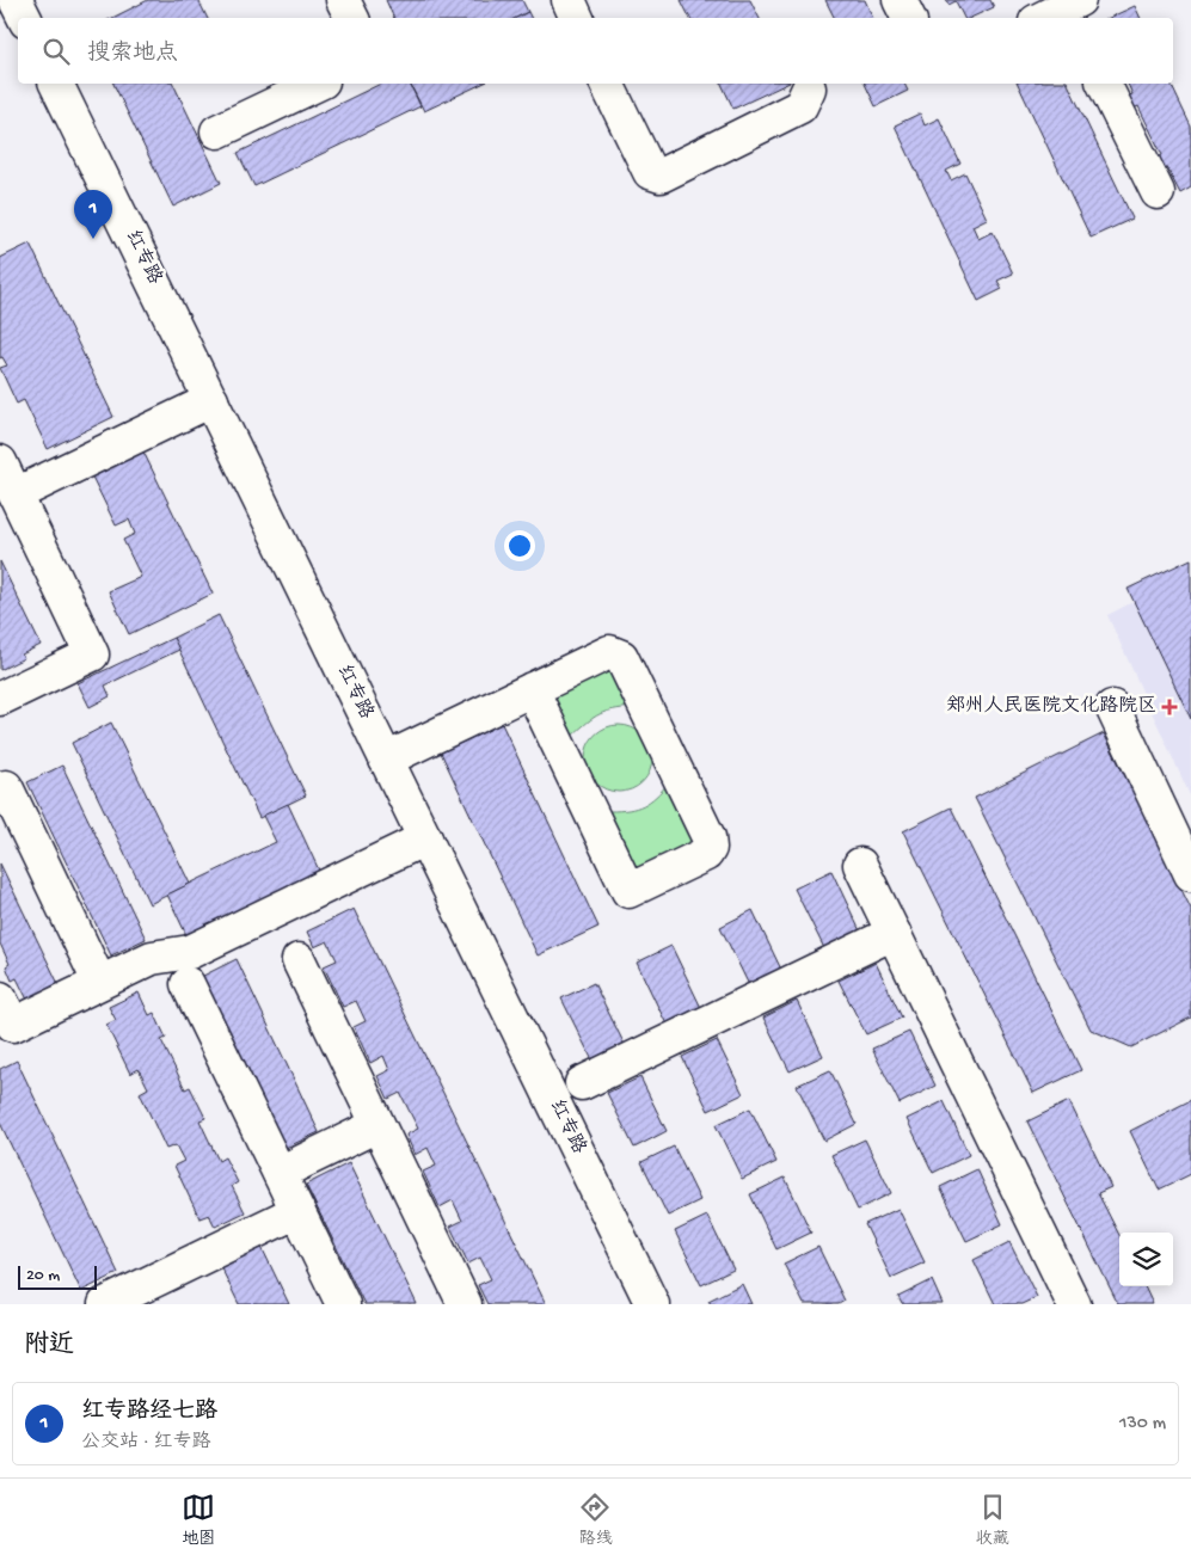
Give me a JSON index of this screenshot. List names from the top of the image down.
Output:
{
  "streets": {
    "street": ["红专路"]
  },
  "places": {
    "health": ["郑州人民医院文化路院区"]
  },
  "scale_bar": "20 m",
  "page": {
    "search": "搜索地点",
    "pins": "1",
    "scale": "20 m",
    "heading": "附近",
    "list": [
      {
        "mark": "1",
        "name": "红专路经七路",
        "note": "公交站 · 红专路",
        "value": "130 m"
      }
    ],
    "nav": ["地图", "路线", "收藏"]
  }
}
